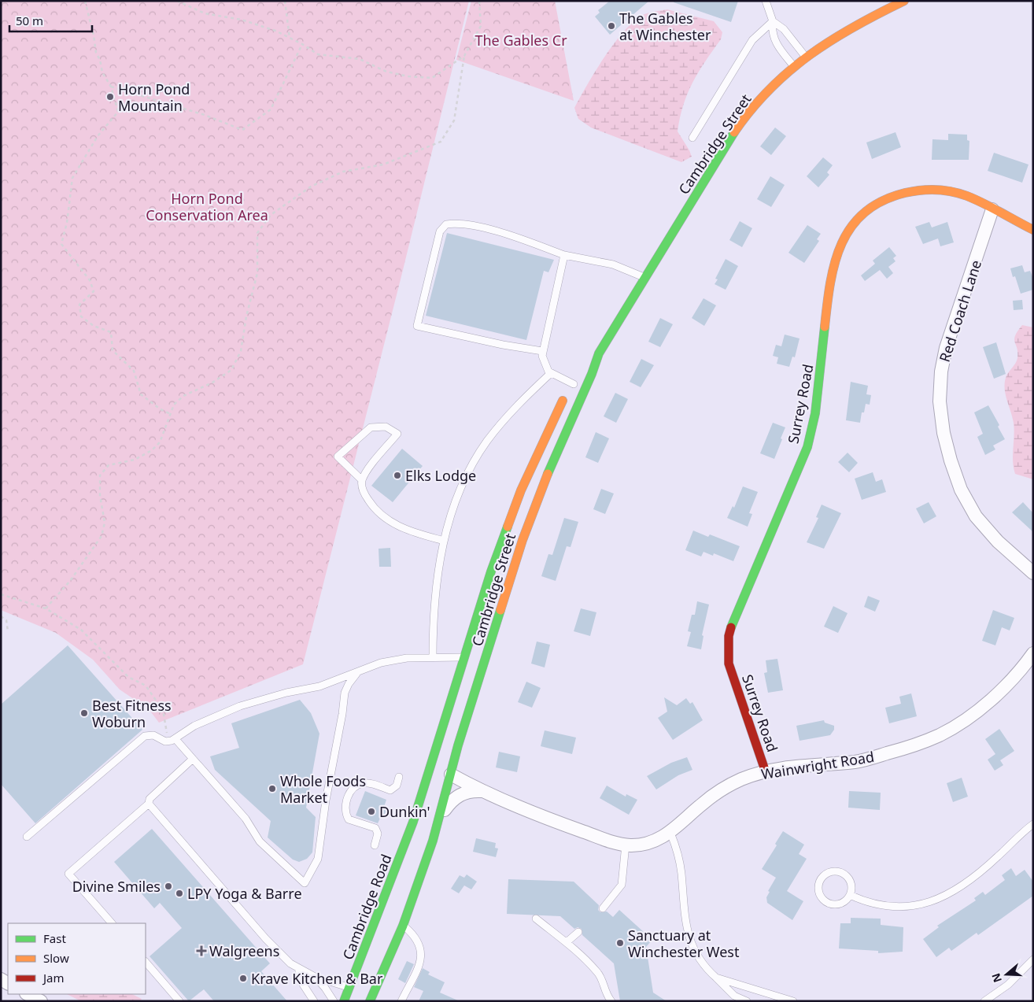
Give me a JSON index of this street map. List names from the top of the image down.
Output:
{
  "streets": {
    "main road": ["Cambridge Street", "Surrey Road", "Cambridge Road"],
    "street": ["Red Coach Lane", "Wainwright Road"]
  },
  "crossings": [
    ["Cambridge Street", "Wainwright Road"],
    ["Cambridge Street", "Cambridge Road"],
    ["Red Coach Lane", "Surrey Road"],
    ["Surrey Road", "Wainwright Road"],
    ["Wainwright Road", "Cambridge Road"]
  ],
  "parks": ["The Gables Cr", "Horn Pond Conservation Area"],
  "places": {
    "other": [
      "The Gables at Winchester",
      "Horn Pond Mountain",
      "Elks Lodge",
      "Best Fitness Woburn",
      "Whole Foods Market",
      "Dunkin'",
      "Divine Smiles",
      "LPY Yoga & Barre",
      "Sanctuary at Winchester West",
      "Krave Kitchen & Bar"
    ],
    "health": ["Walgreens"]
  },
  "legend": ["Fast", "Slow", "Jam"],
  "scale_bar": "50 m",
  "north": "left"
}
